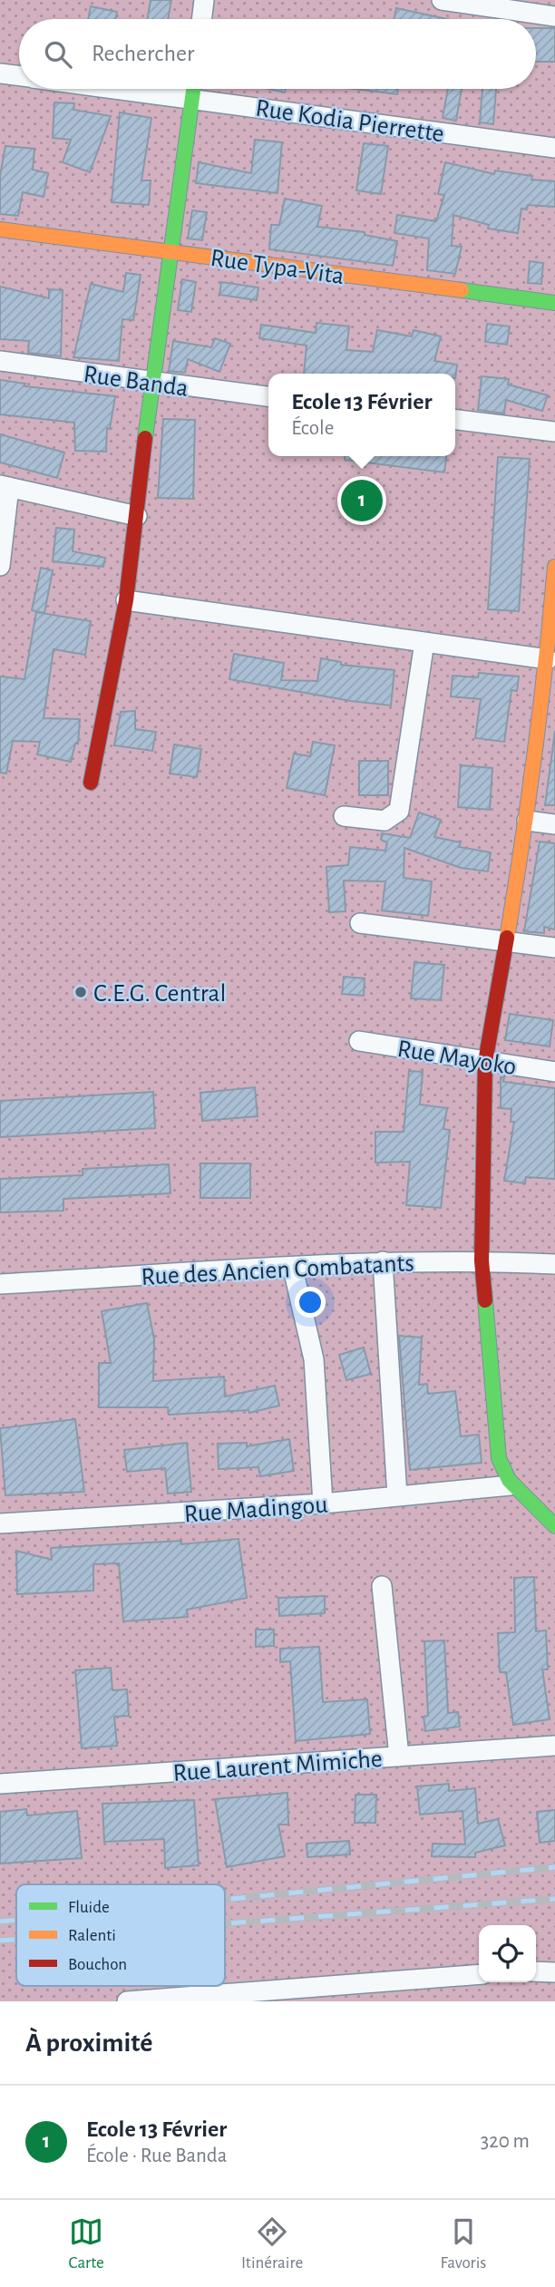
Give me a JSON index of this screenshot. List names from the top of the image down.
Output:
{
  "streets": {
    "street": [
      "Rue Kodia Pierrette",
      "Rue Typa-Vita",
      "Rue Banda",
      "Rue Mayoko",
      "Rue des Ancien Combatants",
      "Rue Madingou",
      "Rue Laurent Mimiche"
    ]
  },
  "places": ["C.E.G. Central"],
  "legend": ["Fluide", "Ralenti", "Bouchon"],
  "page": {
    "search": "Rechercher",
    "popup": ["Ecole 13 Février", "École"],
    "pins": "1",
    "heading": "À proximité",
    "list": [
      {
        "mark": "1",
        "name": "Ecole 13 Février",
        "note": "École · Rue Banda",
        "value": "320 m"
      }
    ],
    "nav": ["Carte", "Itinéraire", "Favoris"]
  }
}
